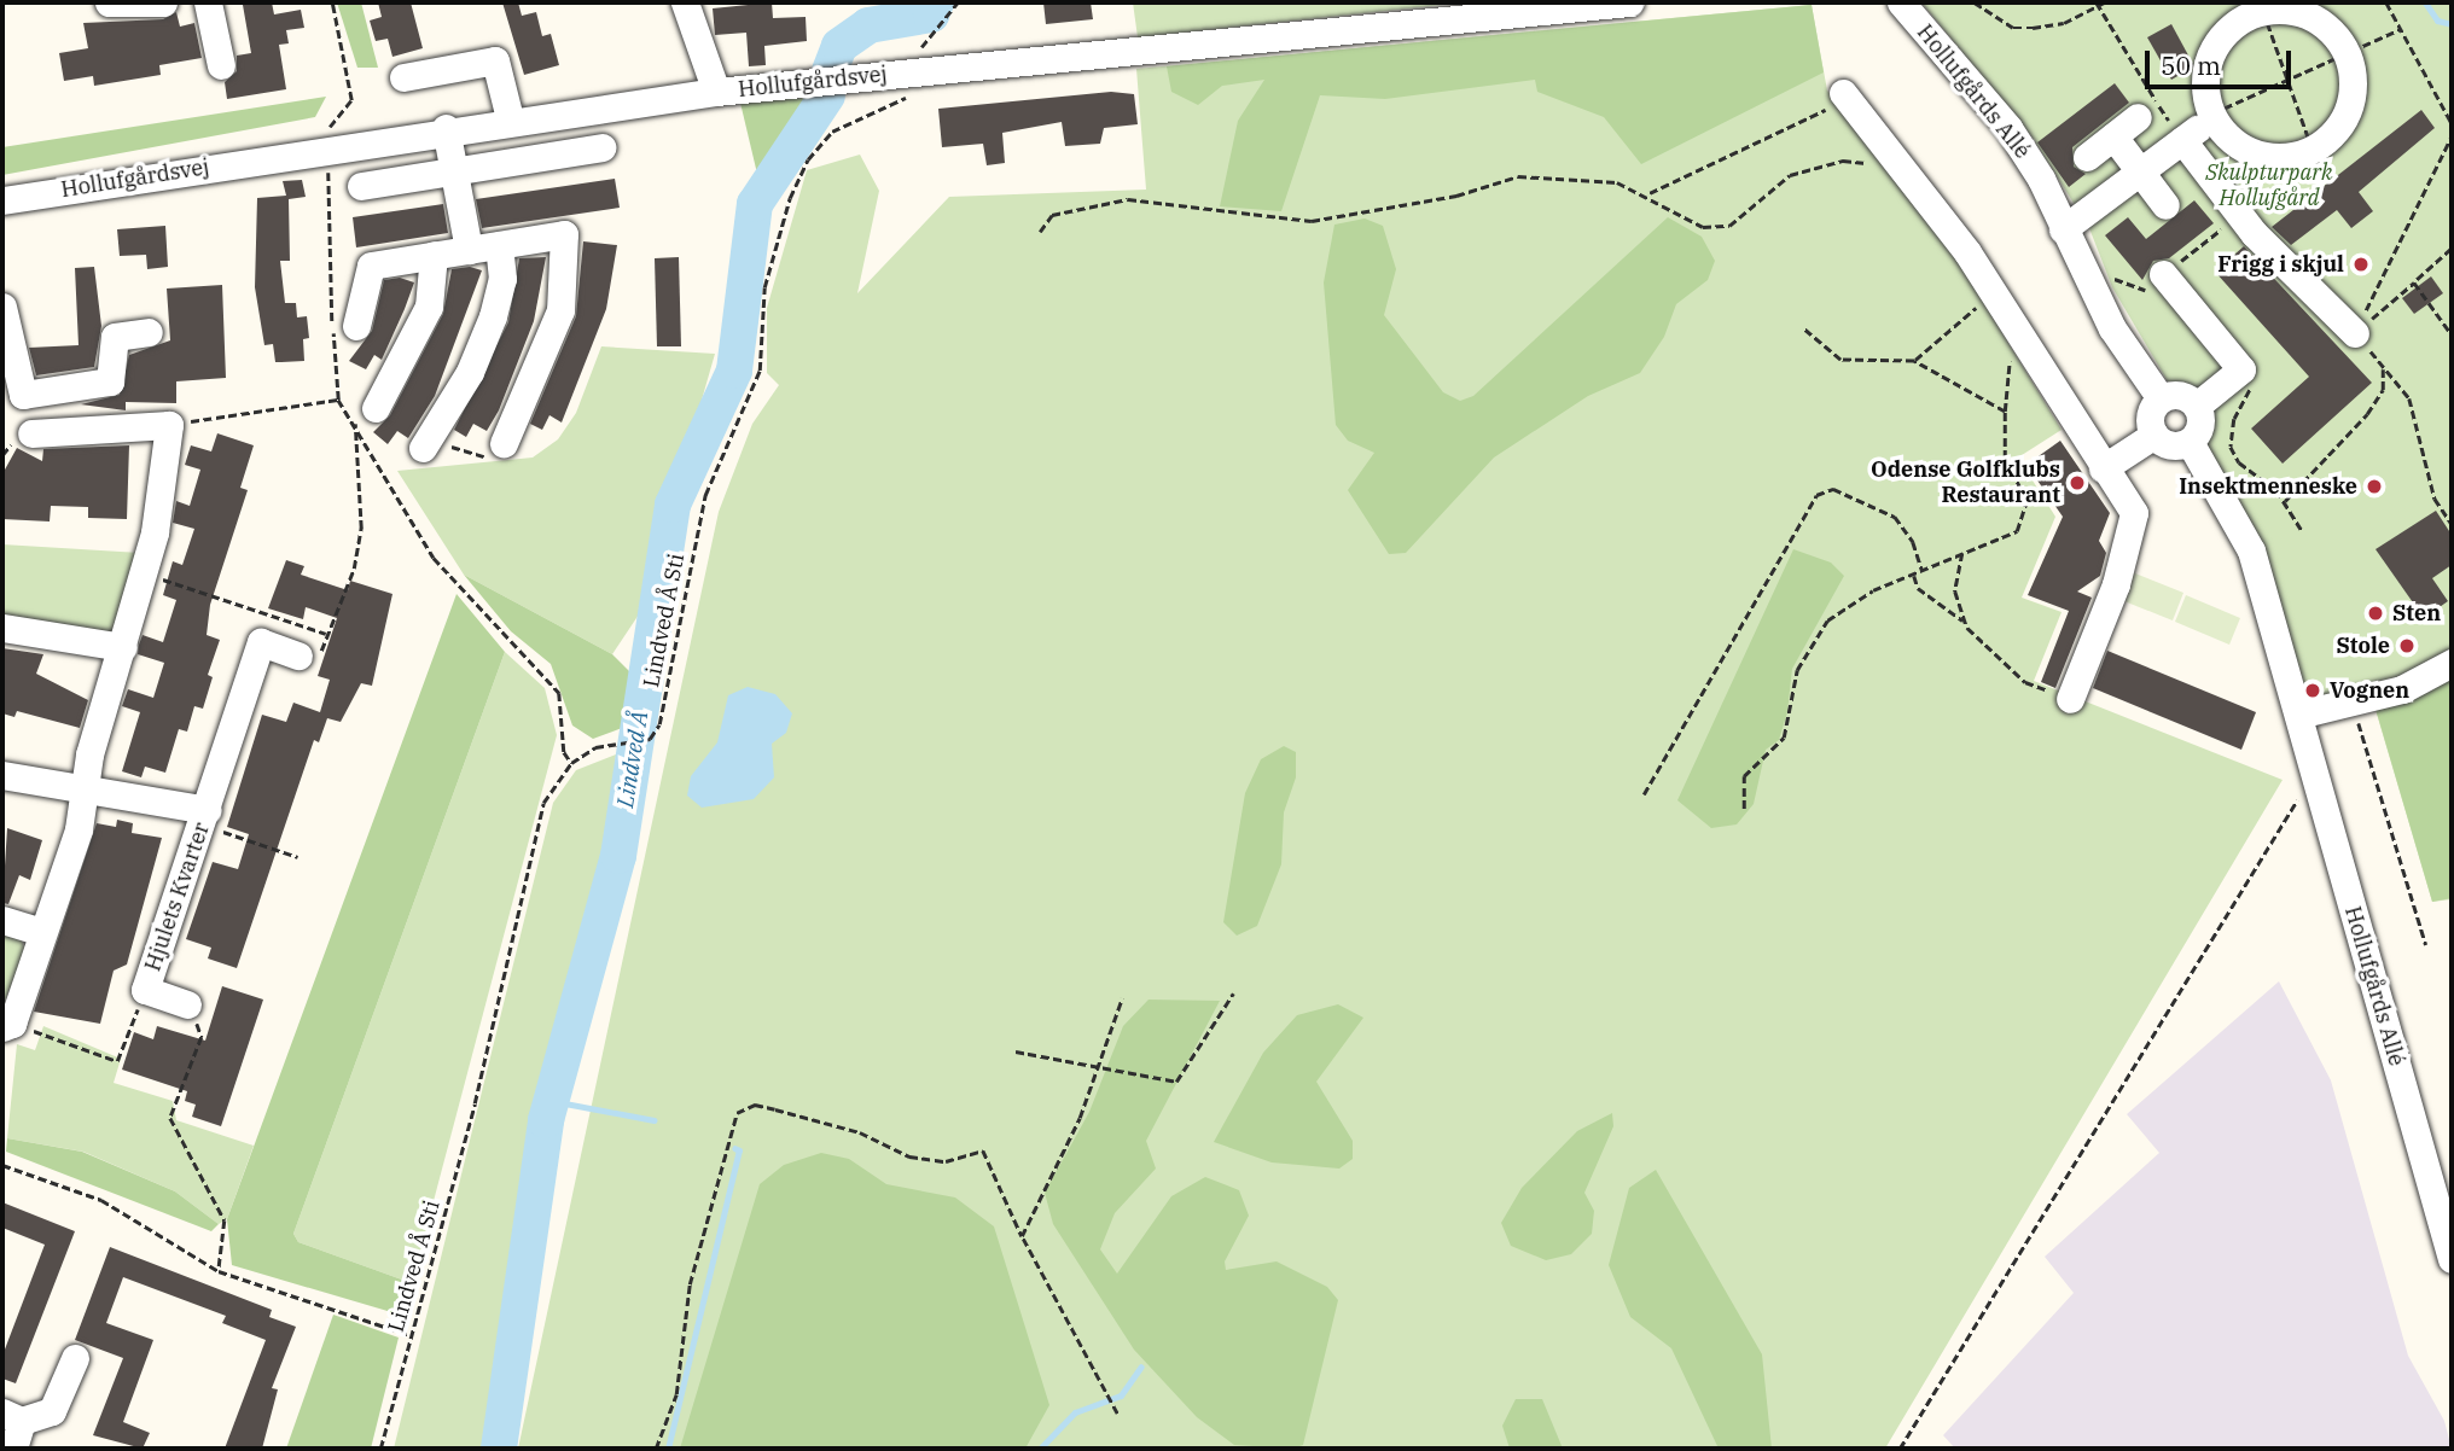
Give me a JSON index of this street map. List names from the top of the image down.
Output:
{
  "streets": {
    "street": ["Hollufgårdsvej", "Hollufgårds Allé", "Hjulets Kvarter"],
    "path": ["Lindved Å Sti"]
  },
  "crossings": [
    ["Hollufgårdsvej", "Lindved Å Sti"]
  ],
  "water": ["Lindved Å"],
  "parks": ["Skulpturpark Hollufgård"],
  "places": [
    "Frigg i skjul",
    "Odense Golfklubs Restaurant",
    "Insektmenneske",
    "Sten",
    "Stole",
    "Vognen"
  ],
  "scale_bar": "50 m"
}
